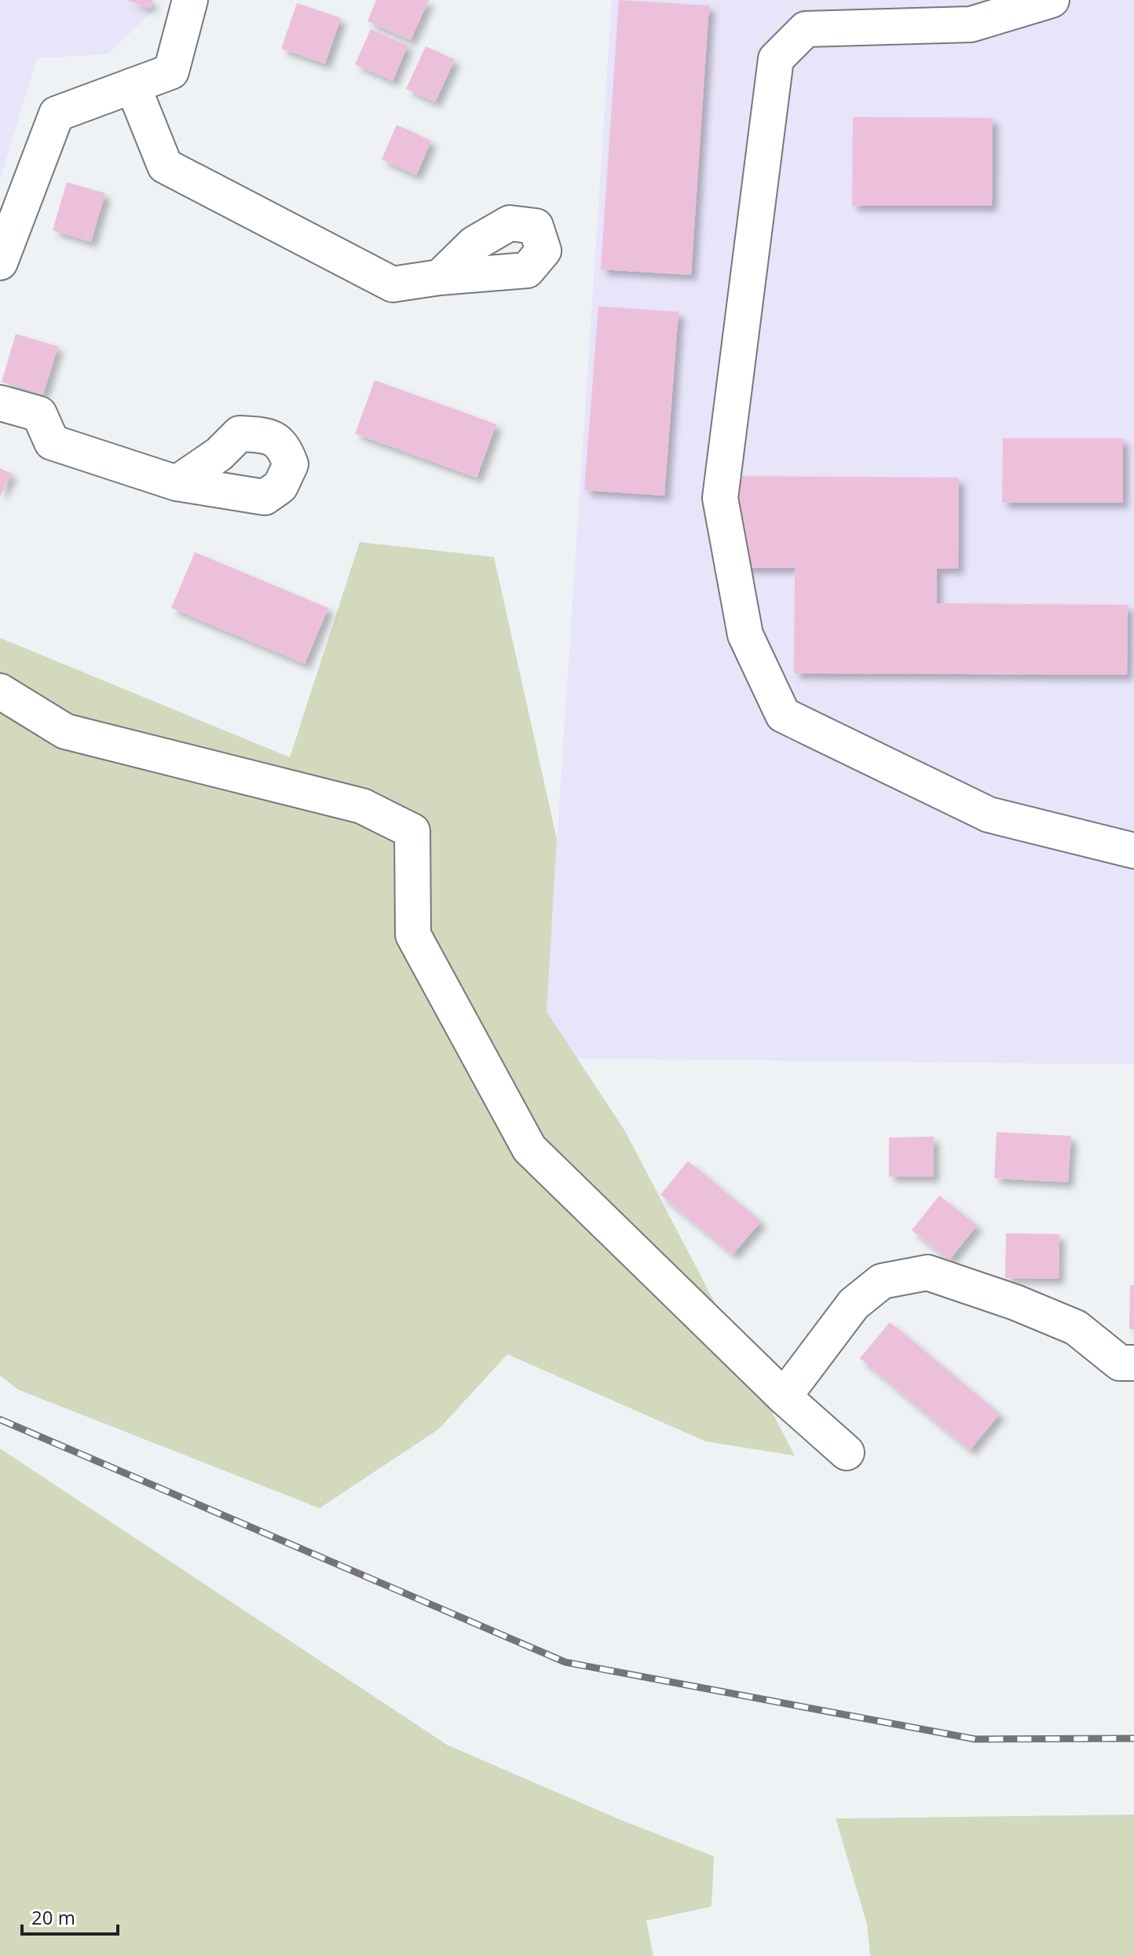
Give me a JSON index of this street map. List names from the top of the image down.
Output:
{
  "scale_bar": "20 m"
}
